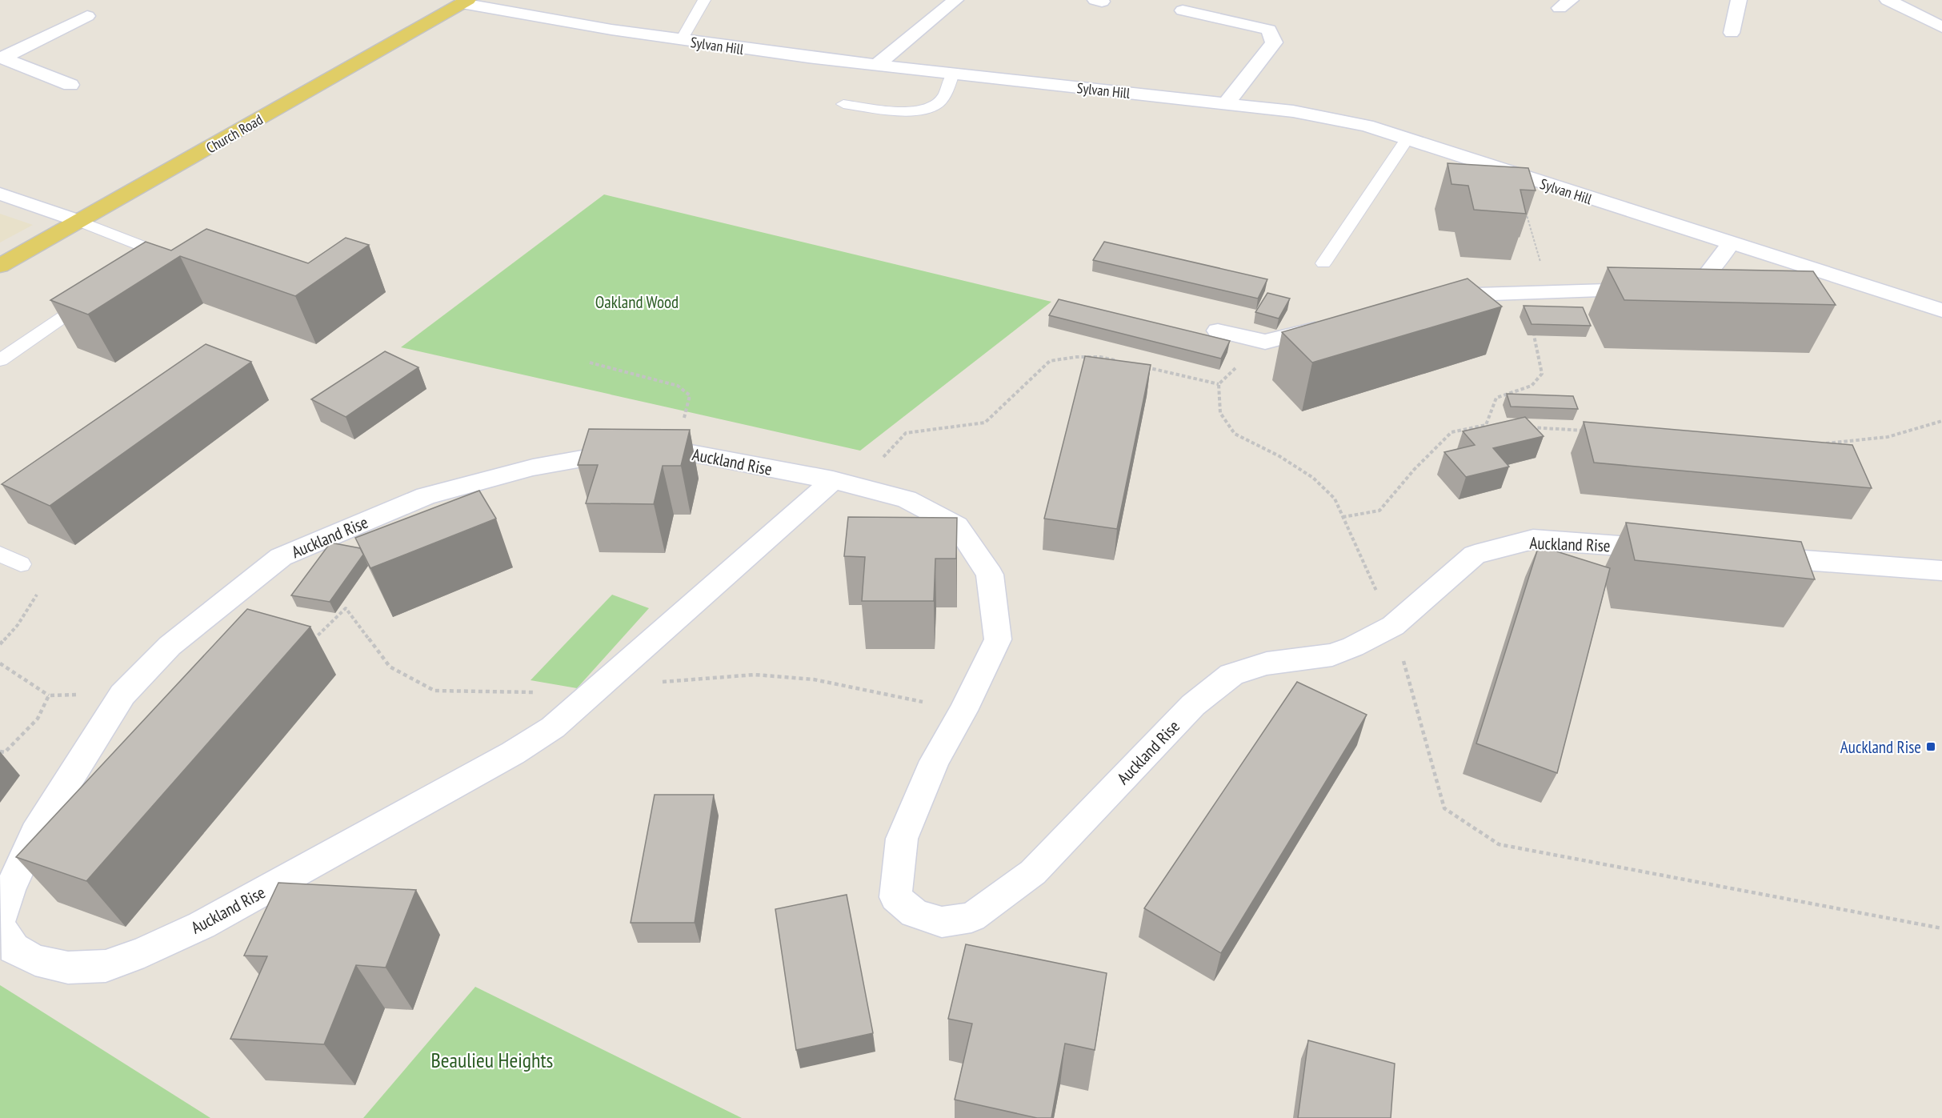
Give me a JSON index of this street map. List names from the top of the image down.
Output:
{
  "streets": {
    "main road": ["Church Road"],
    "street": ["Sylvan Hill", "Auckland Rise"]
  },
  "crossings": [
    ["Sylvan Hill", "Church Road"]
  ],
  "parks": ["Oakland Wood", "Beaulieu Heights"],
  "places": {
    "transit": ["Auckland Rise"]
  }
}
